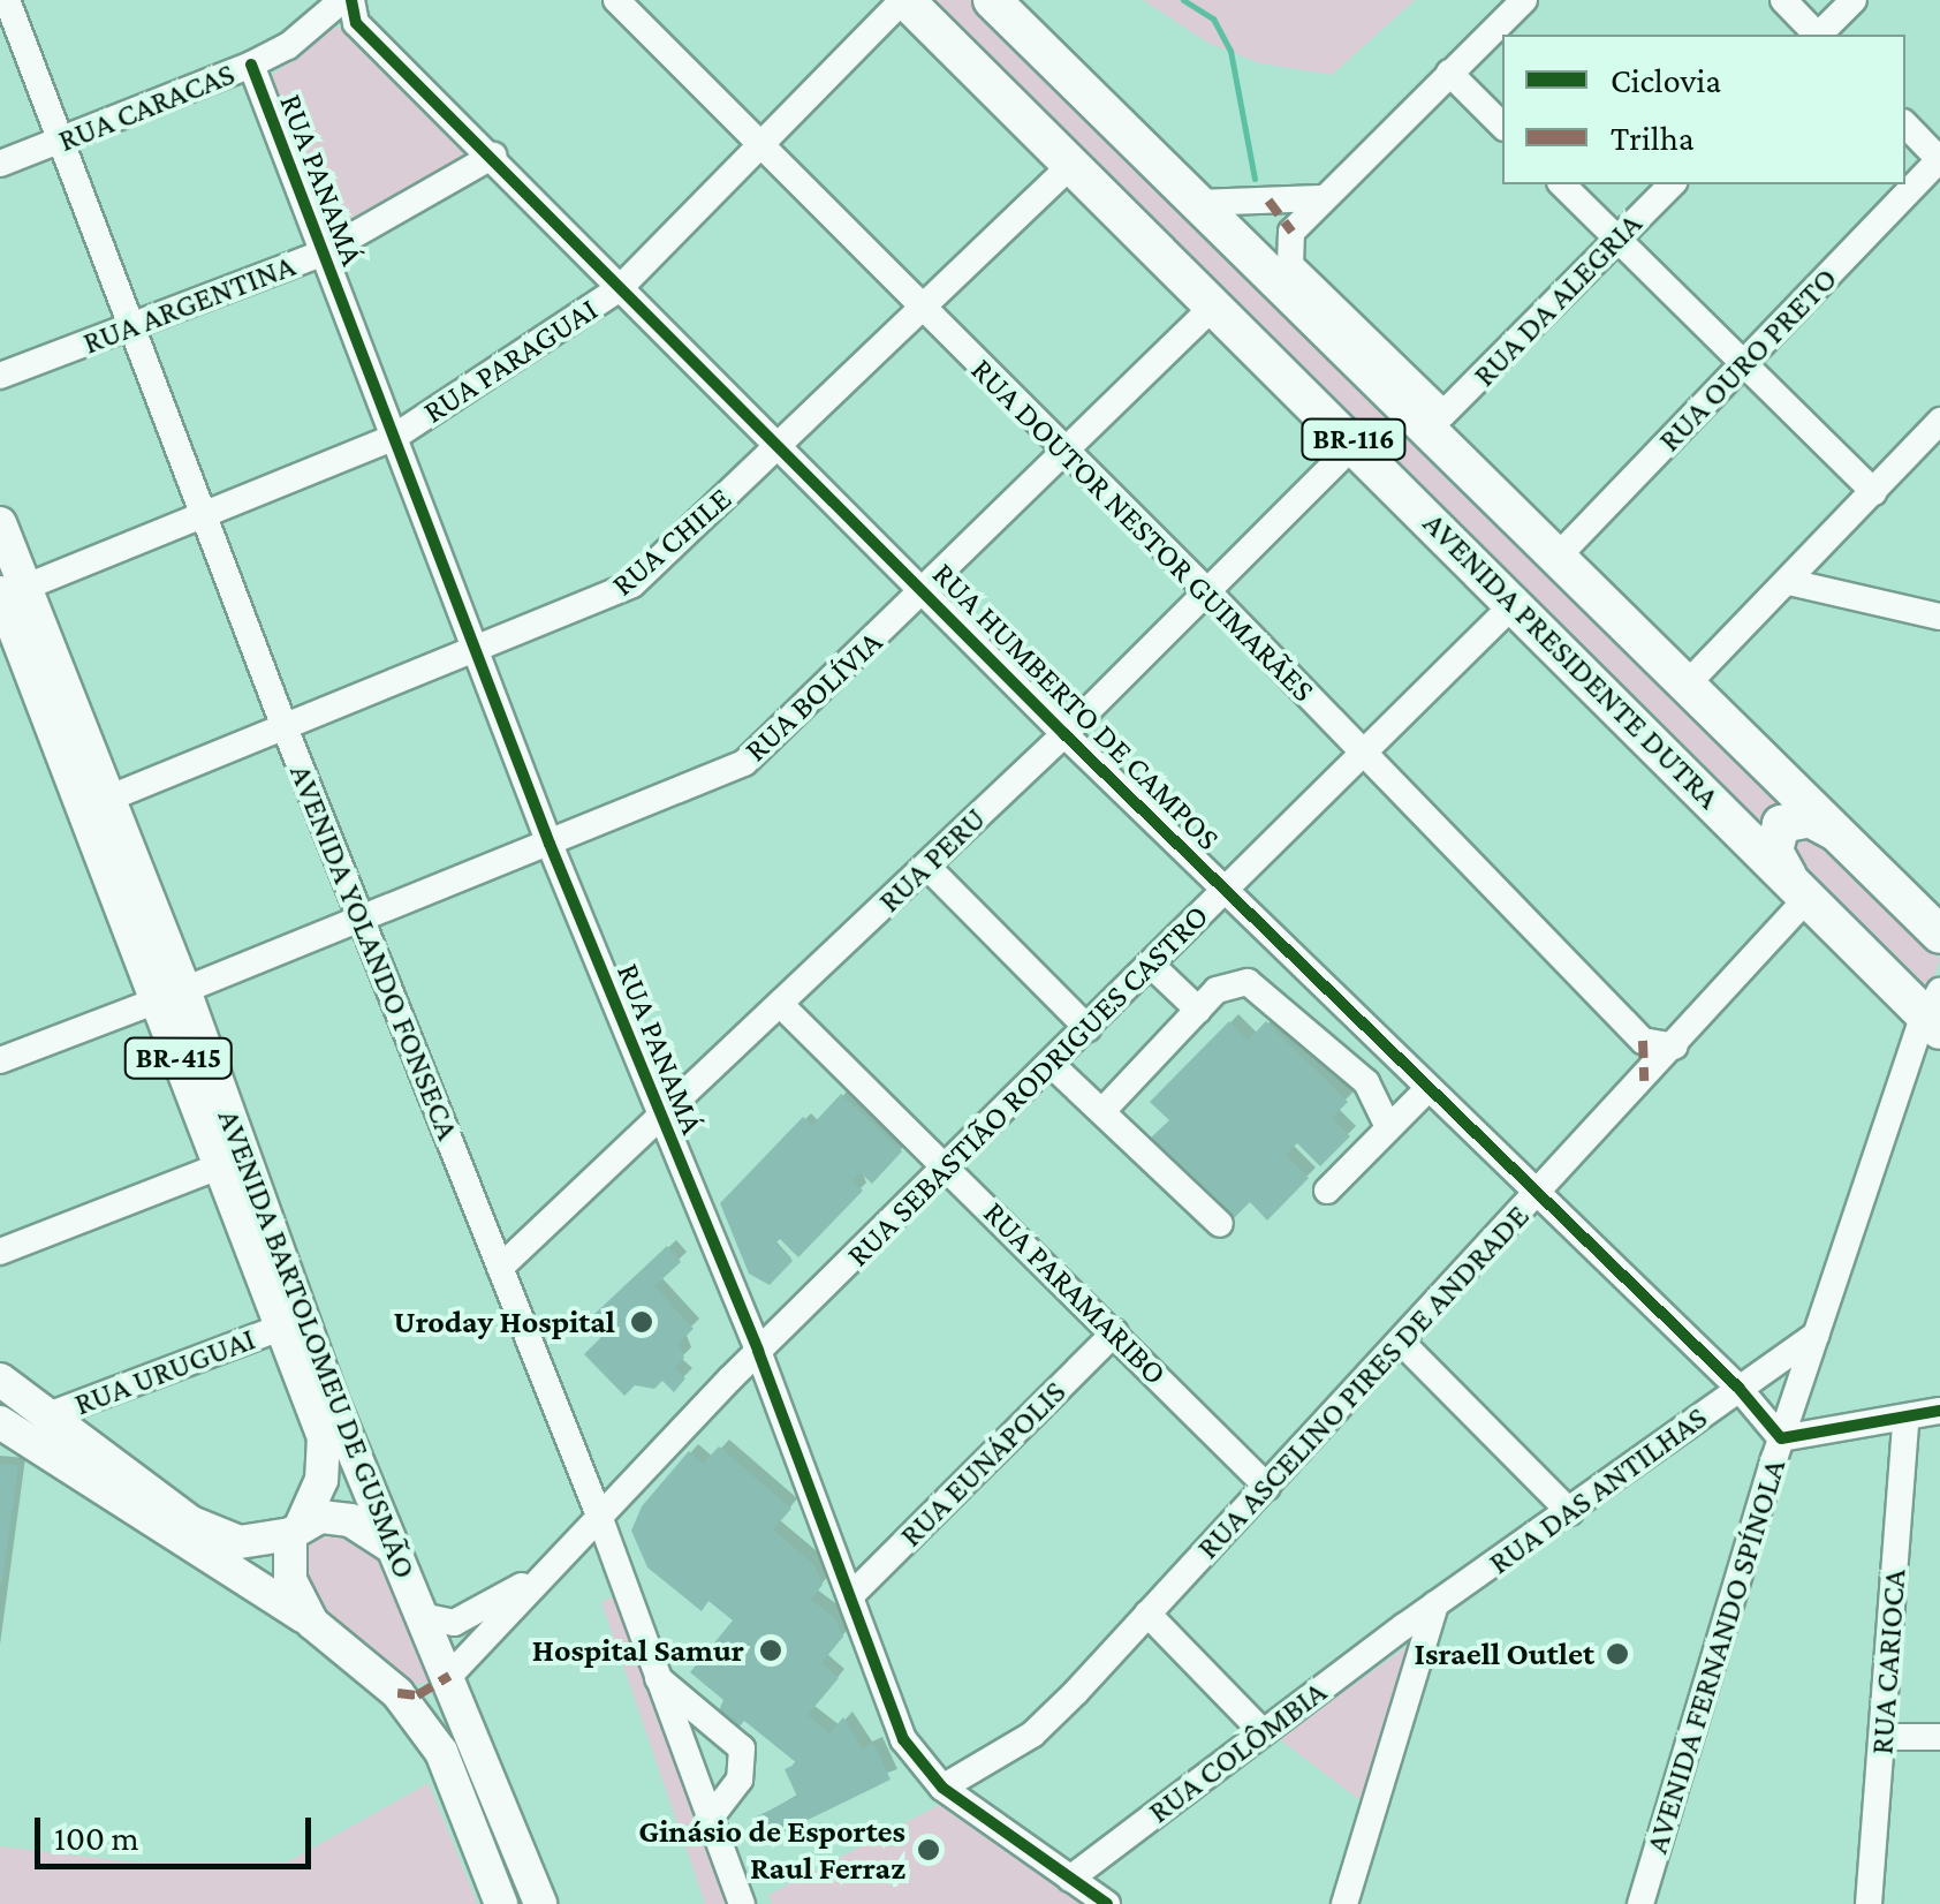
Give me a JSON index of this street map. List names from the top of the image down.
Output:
{
  "streets": {
    "highway": ["BR-116", "AVENIDA PRESIDENTE DUTRA"],
    "main road": ["BR-415", "AVENIDA BARTOLOMEU DE GUSMÃO"],
    "street": [
      "RUA CARACAS",
      "RUA PANAMÁ",
      "RUA DA ALEGRIA",
      "RUA ARGENTINA",
      "RUA OURO PRETO",
      "RUA PARAGUAI",
      "RUA DOUTOR NESTOR GUIMARÃES",
      "RUA CHILE",
      "RUA BOLÍVIA",
      "RUA HUMBERTO DE CAMPOS",
      "RUA PERU",
      "AVENIDA YOLANDO FONSECA",
      "RUA SEBASTIÃO RODRIGUES CASTRO",
      "RUA PARAMARIBO",
      "RUA URUGUAI",
      "RUA ASCELINO PIRES DE ANDRADE",
      "RUA EUNÁPOLIS",
      "RUA DAS ANTILHAS",
      "AVENIDA FERNANDO SPÍNOLA",
      "RUA CARIOCA",
      "RUA COLÔMBIA"
    ]
  },
  "crossings": [
    ["RUA CARACAS", "RUA PANAMÁ"],
    ["RUA CARACAS", "RUA HUMBERTO DE CAMPOS"],
    ["RUA CARACAS", "AVENIDA YOLANDO FONSECA"],
    ["RUA PANAMÁ", "RUA ARGENTINA"],
    ["RUA PANAMÁ", "RUA PARAGUAI"],
    ["RUA PANAMÁ", "RUA CHILE"],
    ["RUA PANAMÁ", "RUA BOLÍVIA"],
    ["RUA PANAMÁ", "RUA PERU"],
    ["RUA PANAMÁ", "RUA SEBASTIÃO RODRIGUES CASTRO"],
    ["RUA PANAMÁ", "RUA ASCELINO PIRES DE ANDRADE"],
    ["RUA PANAMÁ", "RUA EUNÁPOLIS"],
    ["RUA PANAMÁ", "RUA COLÔMBIA"],
    ["RUA ARGENTINA", "RUA HUMBERTO DE CAMPOS"],
    ["RUA ARGENTINA", "AVENIDA YOLANDO FONSECA"],
    ["RUA OURO PRETO", "AVENIDA PRESIDENTE DUTRA"],
    ["RUA PARAGUAI", "RUA DOUTOR NESTOR GUIMARÃES"],
    ["RUA PARAGUAI", "AVENIDA PRESIDENTE DUTRA"],
    ["RUA PARAGUAI", "RUA HUMBERTO DE CAMPOS"],
    ["RUA PARAGUAI", "AVENIDA YOLANDO FONSECA"],
    ["RUA PARAGUAI", "AVENIDA BARTOLOMEU DE GUSMÃO"],
    ["RUA DOUTOR NESTOR GUIMARÃES", "RUA CHILE"],
    ["RUA DOUTOR NESTOR GUIMARÃES", "RUA BOLÍVIA"],
    ["RUA DOUTOR NESTOR GUIMARÃES", "RUA PERU"],
    ["RUA DOUTOR NESTOR GUIMARÃES", "RUA SEBASTIÃO RODRIGUES CASTRO"],
    ["RUA DOUTOR NESTOR GUIMARÃES", "RUA ASCELINO PIRES DE ANDRADE"],
    ["RUA CHILE", "AVENIDA PRESIDENTE DUTRA"],
    ["RUA CHILE", "RUA HUMBERTO DE CAMPOS"],
    ["RUA CHILE", "AVENIDA YOLANDO FONSECA"],
    ["RUA CHILE", "AVENIDA BARTOLOMEU DE GUSMÃO"],
    ["AVENIDA PRESIDENTE DUTRA", "RUA BOLÍVIA"],
    ["AVENIDA PRESIDENTE DUTRA", "RUA PERU"],
    ["AVENIDA PRESIDENTE DUTRA", "RUA SEBASTIÃO RODRIGUES CASTRO"],
    ["AVENIDA PRESIDENTE DUTRA", "RUA ASCELINO PIRES DE ANDRADE"],
    ["AVENIDA PRESIDENTE DUTRA", "AVENIDA FERNANDO SPÍNOLA"],
    ["RUA BOLÍVIA", "RUA HUMBERTO DE CAMPOS"],
    ["RUA BOLÍVIA", "AVENIDA YOLANDO FONSECA"],
    ["RUA BOLÍVIA", "AVENIDA BARTOLOMEU DE GUSMÃO"],
    ["RUA HUMBERTO DE CAMPOS", "RUA PERU"],
    ["RUA HUMBERTO DE CAMPOS", "RUA SEBASTIÃO RODRIGUES CASTRO"],
    ["RUA HUMBERTO DE CAMPOS", "RUA ASCELINO PIRES DE ANDRADE"],
    ["RUA HUMBERTO DE CAMPOS", "RUA DAS ANTILHAS"],
    ["RUA HUMBERTO DE CAMPOS", "AVENIDA FERNANDO SPÍNOLA"],
    ["RUA PERU", "AVENIDA YOLANDO FONSECA"],
    ["RUA PERU", "RUA PARAMARIBO"],
    ["AVENIDA YOLANDO FONSECA", "RUA SEBASTIÃO RODRIGUES CASTRO"],
    ["RUA SEBASTIÃO RODRIGUES CASTRO", "RUA PARAMARIBO"],
    ["RUA SEBASTIÃO RODRIGUES CASTRO", "AVENIDA BARTOLOMEU DE GUSMÃO"],
    ["RUA PARAMARIBO", "RUA ASCELINO PIRES DE ANDRADE"],
    ["RUA PARAMARIBO", "RUA EUNÁPOLIS"],
    ["AVENIDA BARTOLOMEU DE GUSMÃO", "RUA URUGUAI"],
    ["RUA DAS ANTILHAS", "AVENIDA FERNANDO SPÍNOLA"],
    ["RUA DAS ANTILHAS", "RUA COLÔMBIA"]
  ],
  "places": [
    "Uroday Hospital",
    "Hospital Samur",
    "Israell Outlet",
    "Ginásio de Esportes Raul Ferraz"
  ],
  "legend": ["Ciclovia", "Trilha"],
  "scale_bar": "100 m"
}
